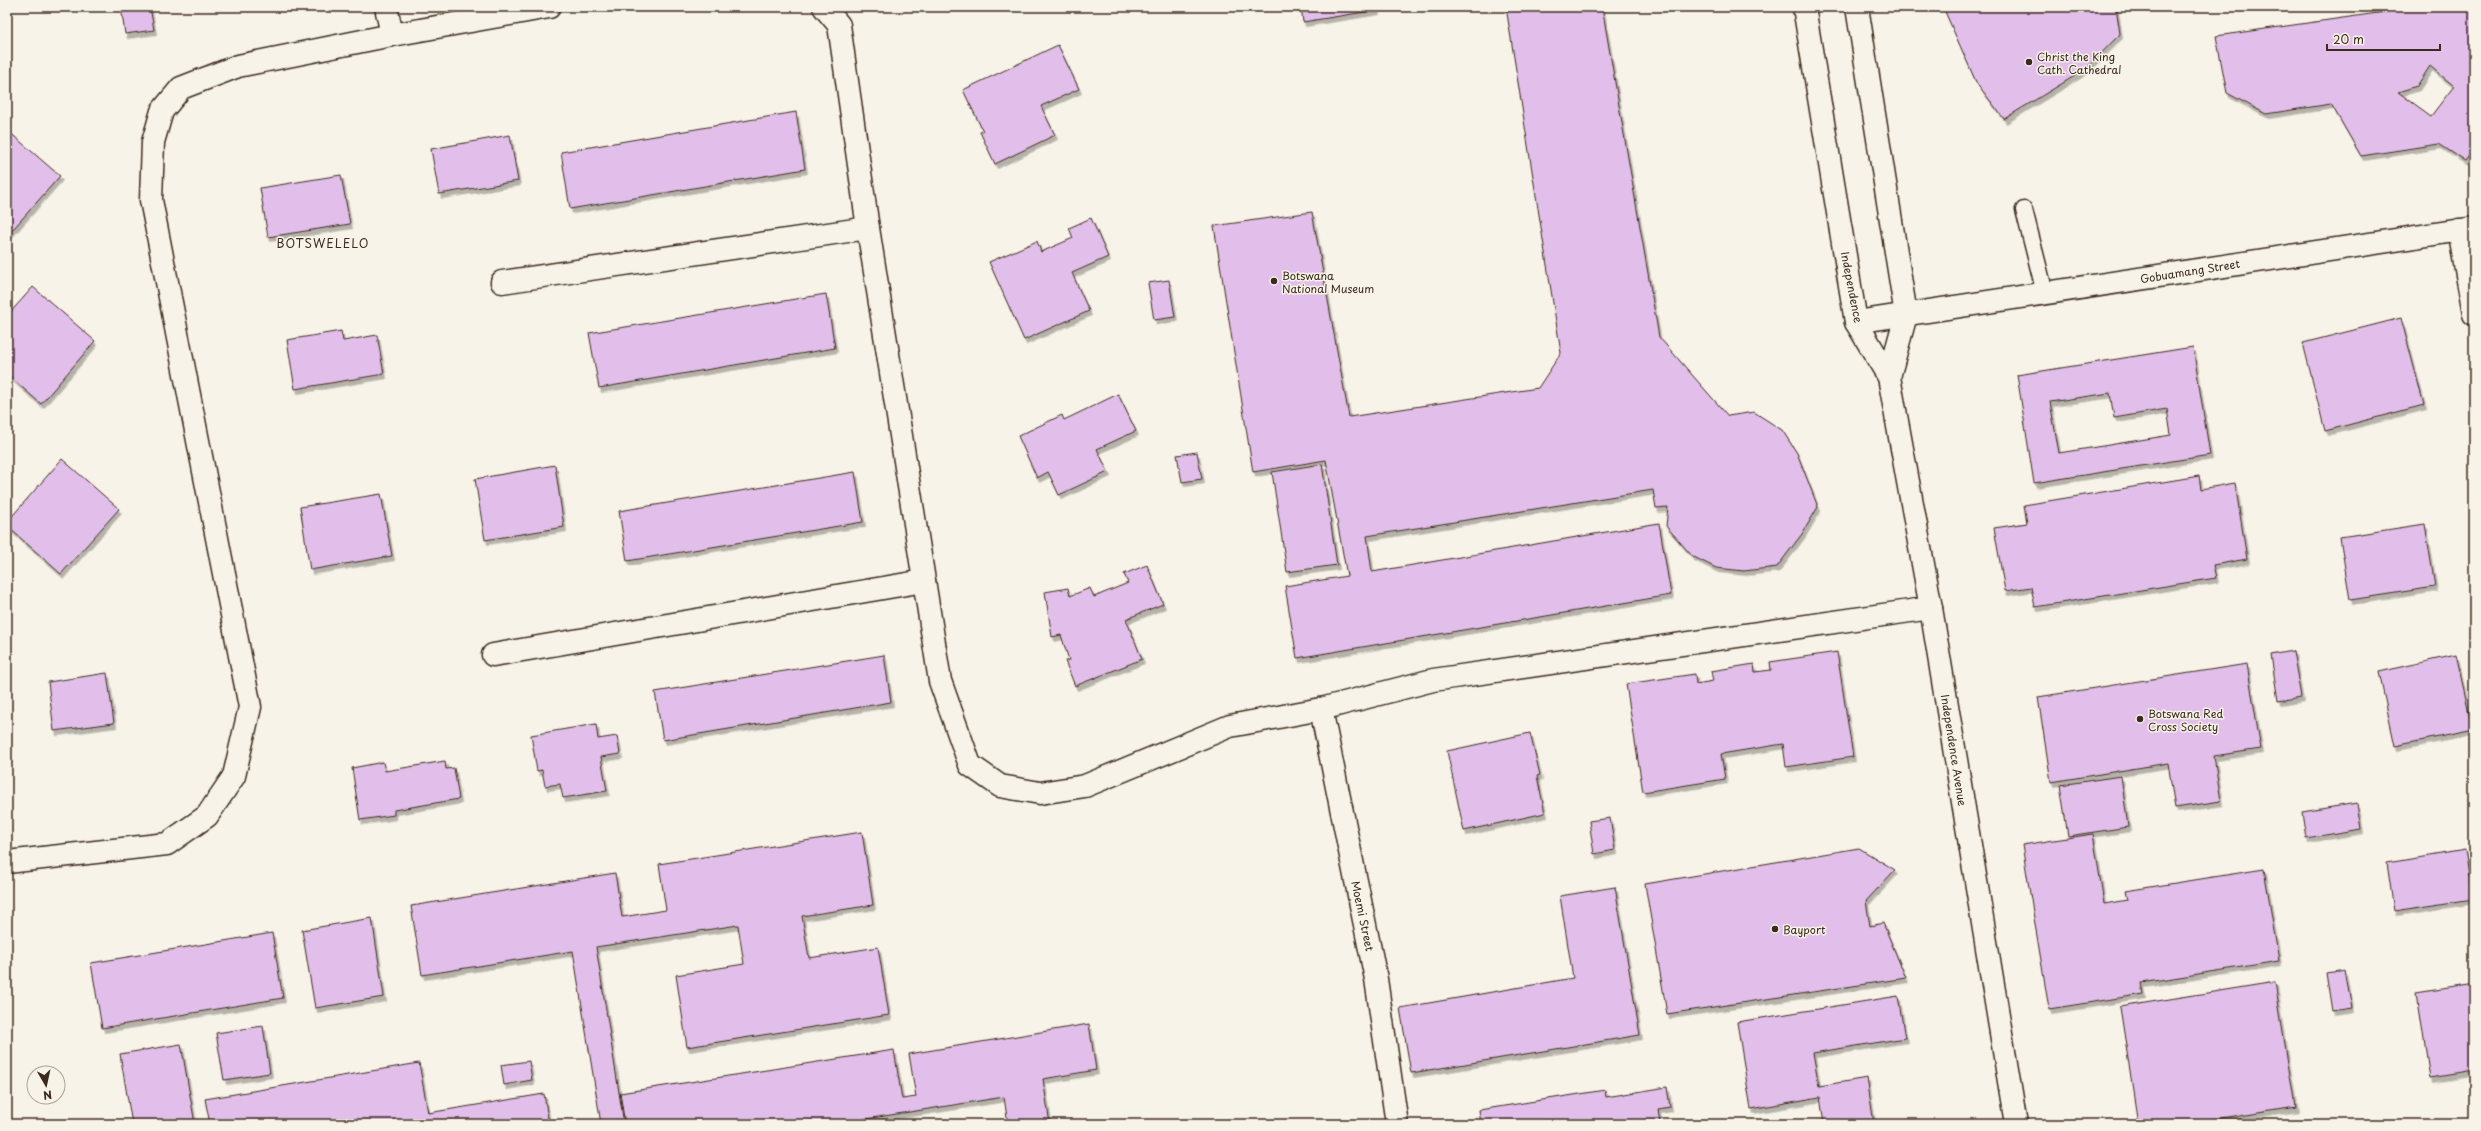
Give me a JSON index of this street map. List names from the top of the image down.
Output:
{
  "streets": {
    "street": [
      "Gobuamang Street",
      "Independence",
      "Independence Avenue",
      "Moemi Street"
    ]
  },
  "crossings": [
    ["Gobuamang Street", "Independence"],
    ["Independence", "Independence Avenue"]
  ],
  "districts": ["BOTSWELELO"],
  "places": [
    "Christ the King Cath. Cathedral",
    "Botswana National Museum",
    "Botswana Red Cross Society",
    "Bayport"
  ],
  "scale_bar": "20 m",
  "north": "bottom"
}
